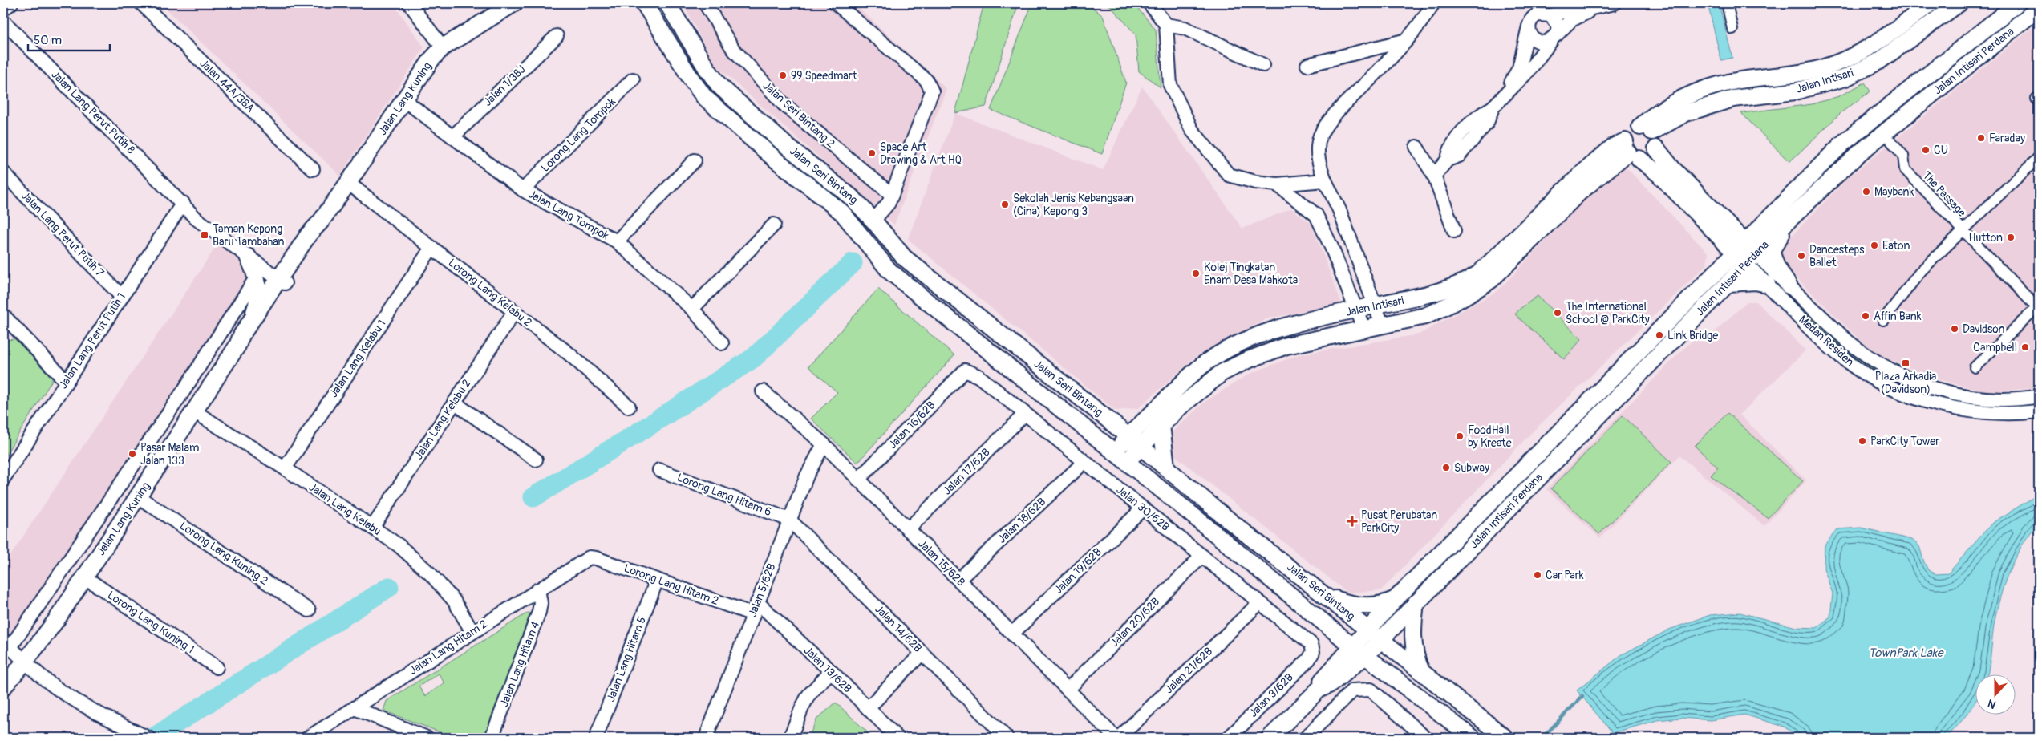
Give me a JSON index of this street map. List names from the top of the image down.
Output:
{
  "streets": {
    "street": [
      "Jalan Intisari Perdana",
      "Jalan Intisari",
      "Jalan 44A/38A",
      "Jalan 1/38J",
      "Jalan Lang Kuning",
      "Jalan Lang Perut Putih 8",
      "Jalan Seri Bintang 2",
      "Lorong Lang Tompok",
      "Jalan Seri Bintang",
      "The Passage",
      "Jalan Lang Tompok",
      "Jalan Lang Perut Putih 7",
      "Lorong Lang Kelabu 2",
      "Jalan Lang Perut Putih 1",
      "Medan Residen",
      "Jalan Lang Kelabu 1",
      "Jalan Lang Kelabu 2",
      "Jalan 16/62B",
      "Jalan 17/62B",
      "Lorong Lang Hitam 6",
      "Jalan 30/62B",
      "Jalan Lang Kelabu",
      "Jalan 18/62B",
      "Lorong Lang Kuning 2",
      "Jalan 15/62B",
      "Jalan 19/62B",
      "Lorong Lang Hitam 2",
      "Jalan 5/62B",
      "Lorong Lang Kuning 1",
      "Jalan 20/62B",
      "Jalan 14/62B",
      "Jalan Lang Hitam 2",
      "Jalan Lang Hitam 5",
      "Jalan Lang Hitam 4",
      "Jalan 13/62B",
      "Jalan 21/62B",
      "Jalan 3/62B"
    ]
  },
  "crossings": [
    ["Jalan Intisari Perdana", "Jalan Seri Bintang"],
    ["Jalan Intisari Perdana", "Medan Residen"],
    ["Jalan Intisari", "Jalan Seri Bintang"],
    ["Jalan 1/38J", "Jalan Lang Tompok"],
    ["Jalan Lang Kuning", "Jalan Lang Perut Putih 8"],
    ["Jalan Lang Kuning", "Jalan Lang Tompok"],
    ["Jalan Lang Kuning", "Lorong Lang Kelabu 2"],
    ["Jalan Lang Kuning", "Jalan Lang Kelabu"],
    ["Jalan Lang Kuning", "Lorong Lang Kuning 2"],
    ["Jalan Lang Kuning", "Lorong Lang Kuning 1"],
    ["Jalan Lang Perut Putih 8", "Jalan Lang Perut Putih 1"],
    ["Lorong Lang Tompok", "Jalan Lang Tompok"],
    ["Jalan Lang Perut Putih 7", "Jalan Lang Perut Putih 1"],
    ["Lorong Lang Kelabu 2", "Jalan Lang Kelabu 1"],
    ["Lorong Lang Kelabu 2", "Jalan Lang Kelabu 2"],
    ["Jalan Lang Kelabu 1", "Jalan Lang Kelabu"],
    ["Jalan Lang Kelabu 2", "Jalan Lang Kelabu"],
    ["Jalan 16/62B", "Jalan 30/62B"],
    ["Jalan 16/62B", "Jalan 15/62B"],
    ["Jalan 17/62B", "Jalan 30/62B"],
    ["Jalan 17/62B", "Jalan 15/62B"],
    ["Lorong Lang Hitam 6", "Jalan 5/62B"],
    ["Lorong Lang Hitam 6", "Jalan 14/62B"],
    ["Jalan 30/62B", "Jalan 18/62B"],
    ["Jalan 30/62B", "Jalan 19/62B"],
    ["Jalan 30/62B", "Jalan 20/62B"],
    ["Jalan 30/62B", "Jalan 21/62B"],
    ["Jalan 30/62B", "Jalan 3/62B"],
    ["Jalan Lang Kelabu", "Jalan Lang Hitam 2"],
    ["Jalan 18/62B", "Jalan 15/62B"],
    ["Jalan 15/62B", "Jalan 19/62B"],
    ["Jalan 15/62B", "Jalan 5/62B"],
    ["Jalan 15/62B", "Jalan 20/62B"],
    ["Jalan 15/62B", "Jalan 21/62B"],
    ["Lorong Lang Hitam 2", "Jalan 5/62B"],
    ["Lorong Lang Hitam 2", "Jalan Lang Hitam 2"],
    ["Lorong Lang Hitam 2", "Jalan Lang Hitam 5"],
    ["Lorong Lang Hitam 2", "Jalan 13/62B"],
    ["Jalan 5/62B", "Jalan 14/62B"],
    ["Jalan 5/62B", "Jalan 13/62B"],
    ["Jalan Lang Hitam 2", "Jalan Lang Hitam 4"]
  ],
  "water": ["TownPark Lake"],
  "places": {
    "other": [
      "99 Speedmart",
      "Faraday",
      "CU",
      "Space Art Drawing & Art HQ",
      "Maybank",
      "Sekolah Jenis Kebangsaan (Cina) Kepong 3",
      "Hutton",
      "Eaton",
      "Dancesteps Ballet",
      "Kolej Tingkatan Enam Desa Mahkota",
      "The International School @ ParkCity",
      "Affin Bank",
      "Davidson",
      "Link Bridge",
      "Campbell",
      "FoodHall by Kreate",
      "ParkCity Tower",
      "Pasar Malam Jalan 133",
      "Subway",
      "Car Park"
    ],
    "transit": ["Taman Kepong Baru Tambahan", "Plaza Arkadia (Davidson)"],
    "health": ["Pusat Perubatan ParkCity"]
  },
  "scale_bar": "50 m",
  "north": "bottom"
}
